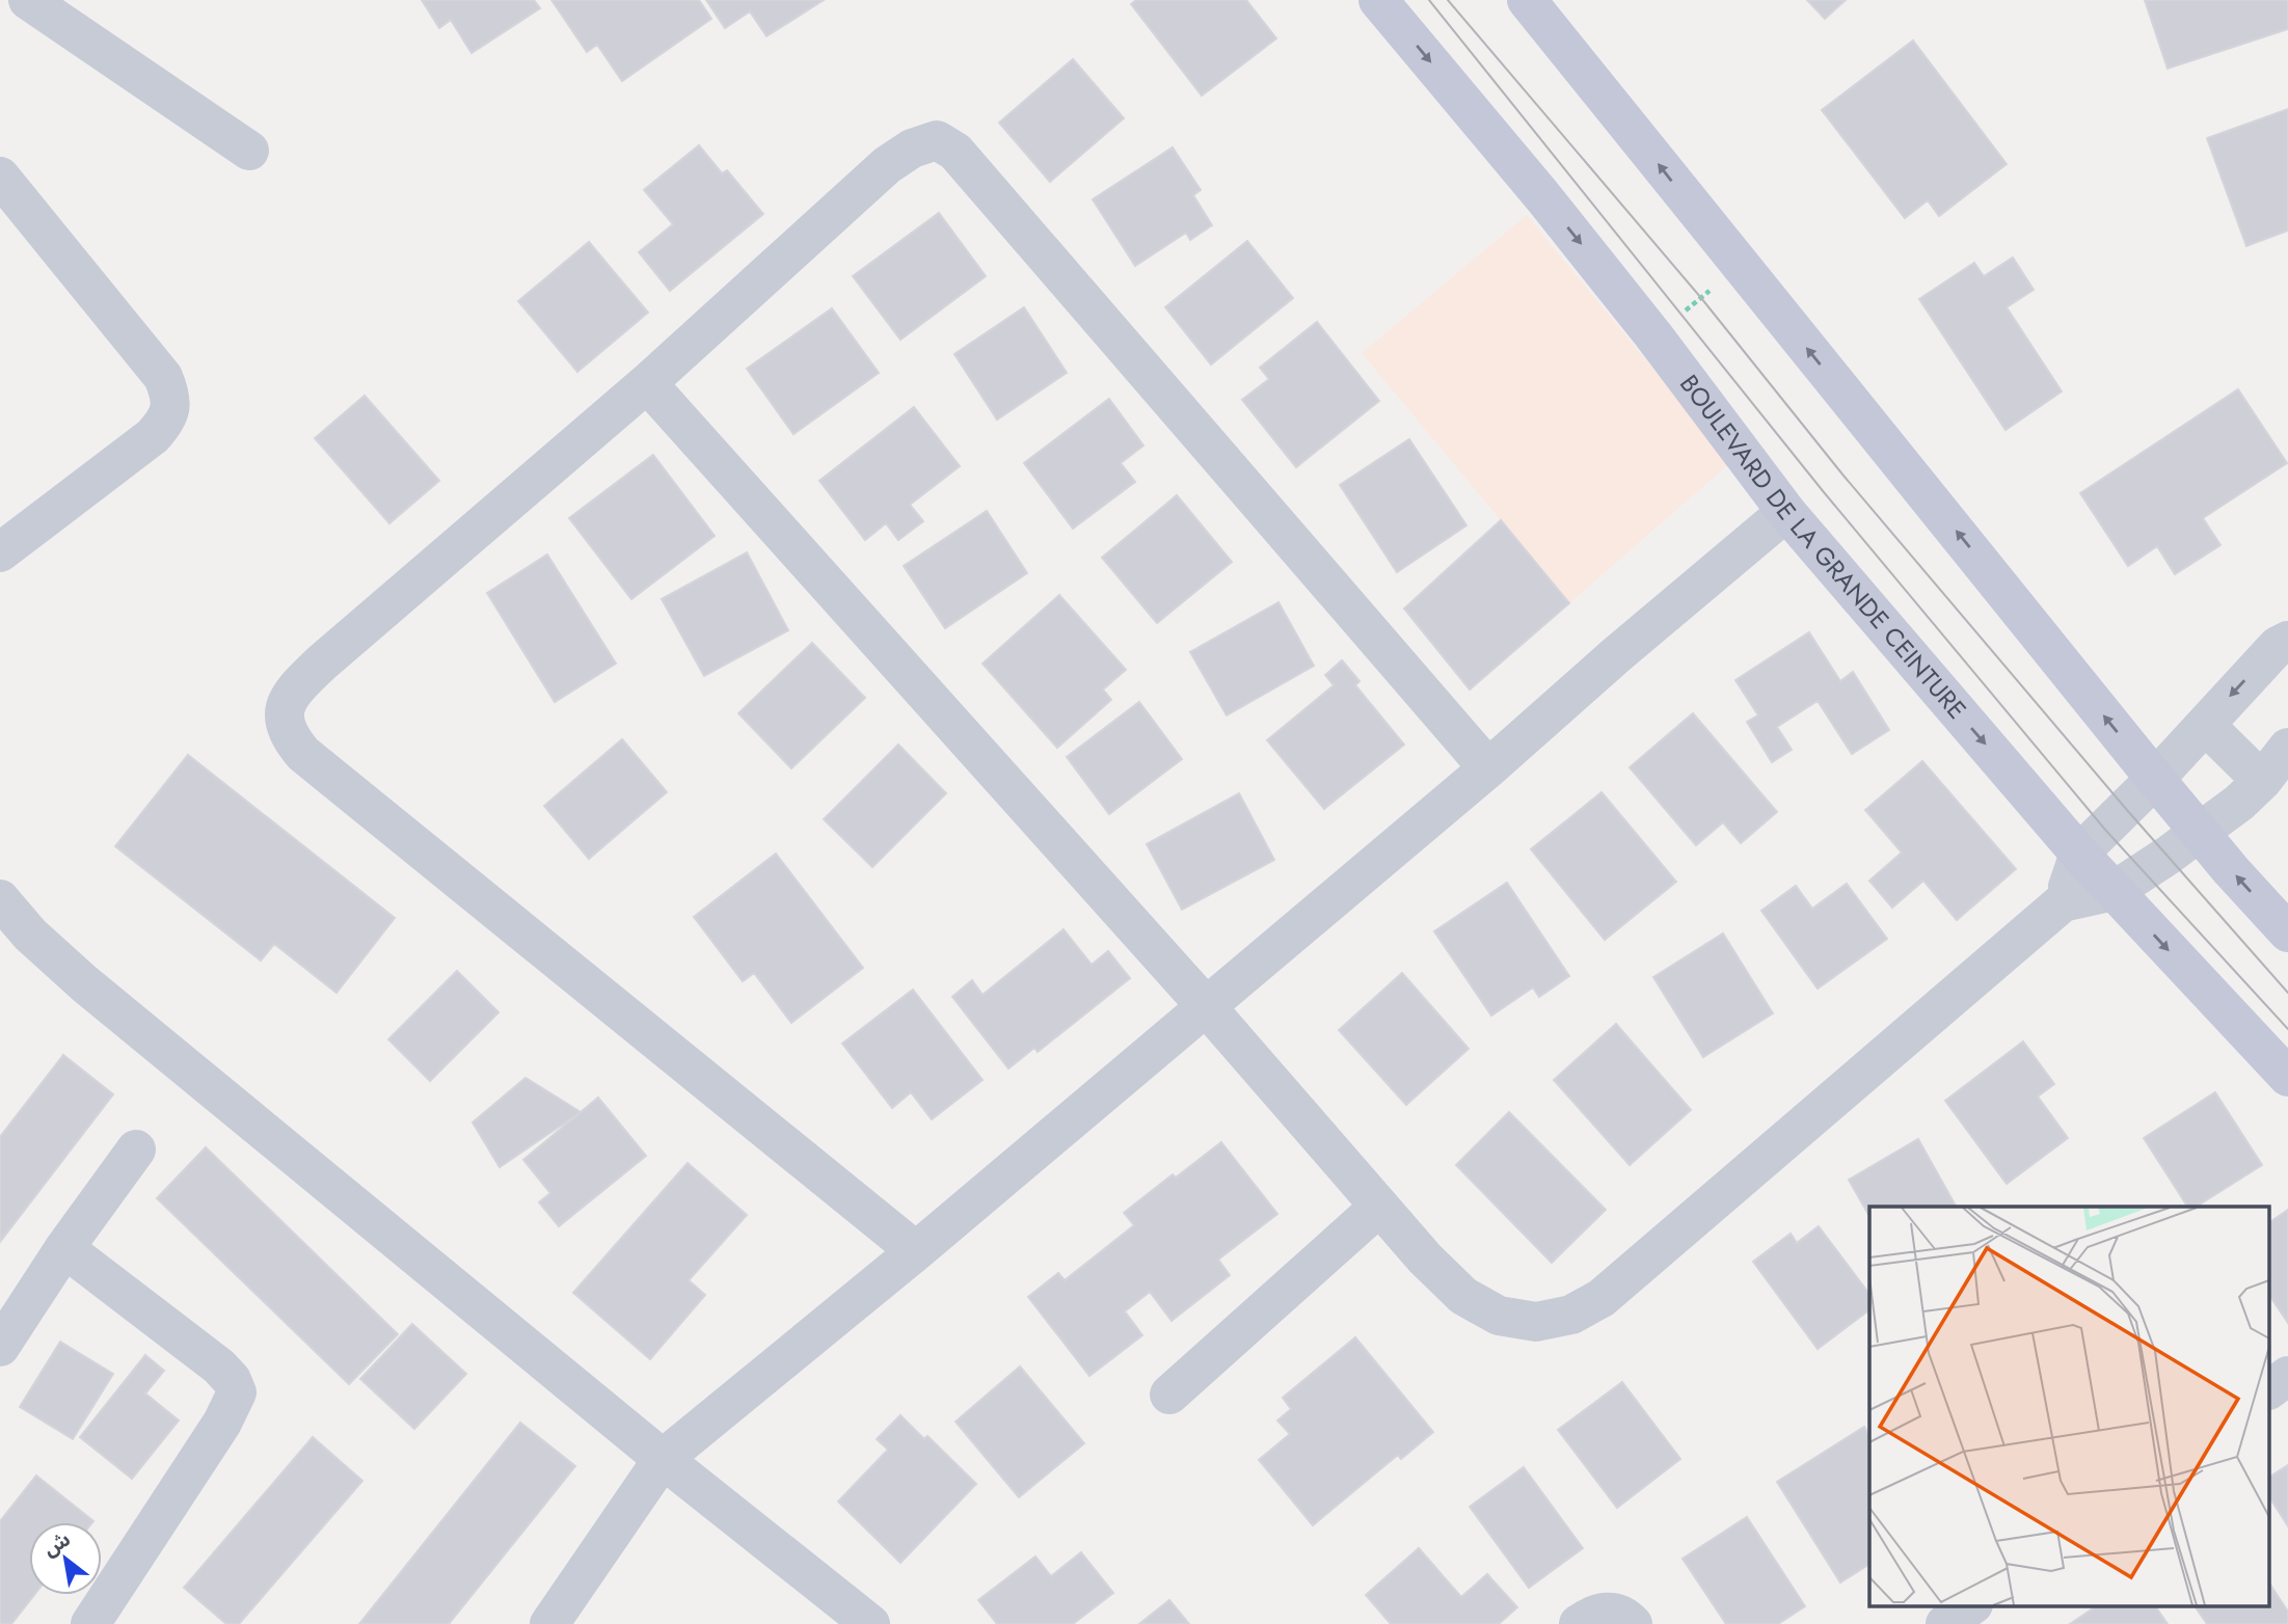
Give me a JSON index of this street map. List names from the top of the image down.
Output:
{
  "streets": {
    "main road": ["BOULEVARD DE LA GRANDE CEINTURE"]
  },
  "north": "top left"
}
